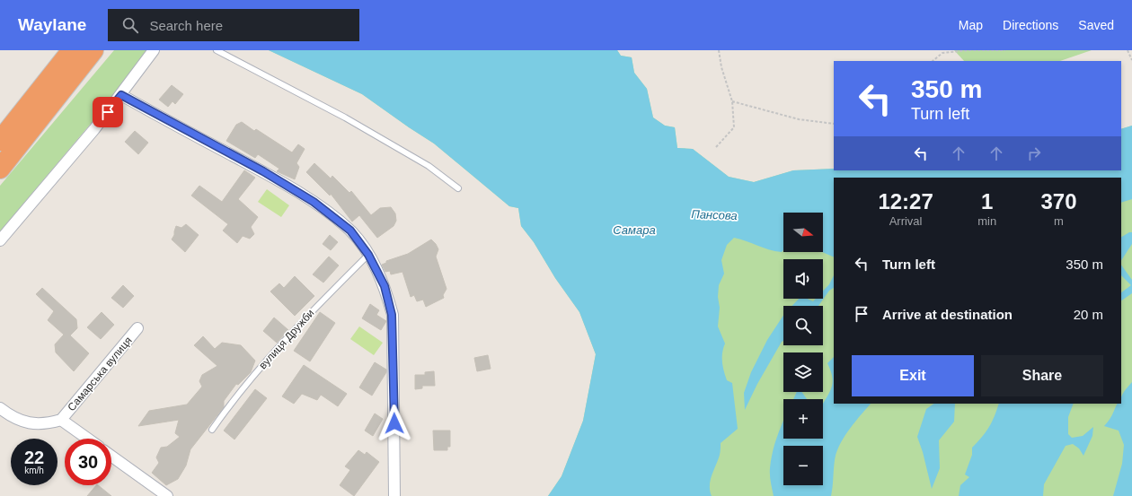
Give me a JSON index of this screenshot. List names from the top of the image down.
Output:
{
  "streets": {
    "street": ["Самарська вулиця"],
    "lane": ["вулиця Дружби"]
  },
  "water": ["Пансова", "Самара"],
  "north": "right",
  "page": {
    "header": "Waylane",
    "search": "Search here",
    "nav": ["Map", "Directions", "Saved"],
    "turn": ["350 m", "Turn left"],
    "eta": [
      "12:27",
      "Arrival",
      "1",
      "min",
      "370",
      "m"
    ],
    "map_buttons": ["+", "−"],
    "list": [
      {
        "name": "Turn left",
        "value": "350 m"
      },
      {
        "name": "Arrive at destination",
        "value": "20 m"
      }
    ],
    "buttons": ["Exit", "Share"],
    "speed": "22 km/h",
    "limit": "30"
  }
}
